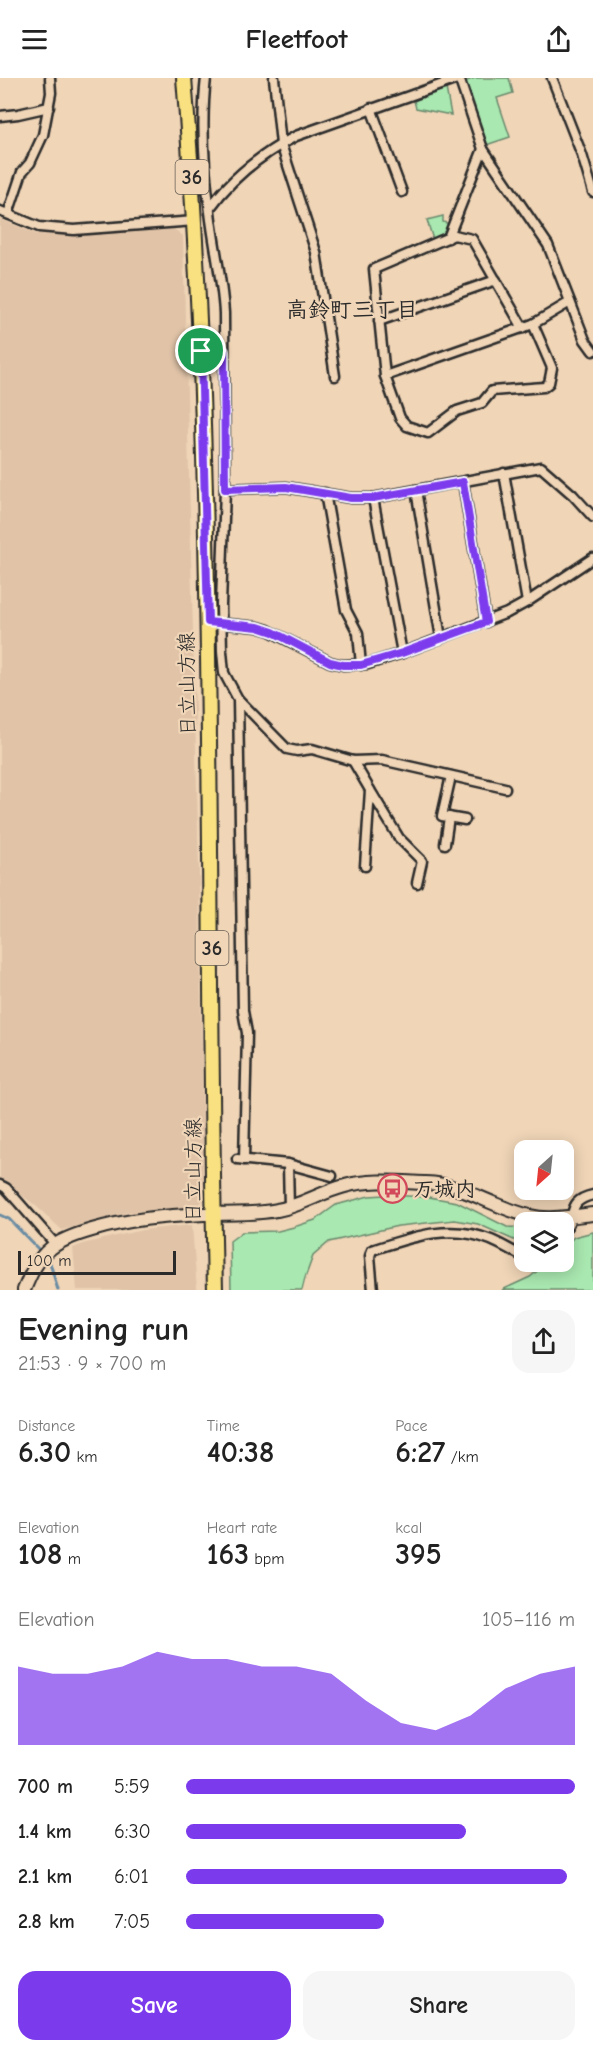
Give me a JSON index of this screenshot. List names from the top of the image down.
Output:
{
  "streets": {
    "main road": ["36", "日立山方線"]
  },
  "districts": ["高鈴町三丁目"],
  "places": {
    "bus stop": ["万城内"]
  },
  "scale_bar": "100 m",
  "north": "bottom left",
  "page": {
    "header": "Fleetfoot",
    "scale": "100 m",
    "heading": ["Evening run", "21:53 · 9 × 700 m"],
    "stats": [
      ["Distance", "6.30 km"],
      ["Time", "40:38"],
      ["Pace", "6:27 /km"],
      ["Elevation", "108 m"],
      ["Heart rate", "163 bpm"],
      ["kcal", "395"]
    ],
    "chart": ["Elevation", "105–116 m"],
    "list": [
      {
        "name": "700 m",
        "note": "5:59"
      },
      {
        "name": "1.4 km",
        "note": "6:30"
      },
      {
        "name": "2.1 km",
        "note": "6:01"
      },
      {
        "name": "2.8 km",
        "note": "7:05"
      }
    ],
    "buttons": ["Save", "Share"]
  }
}
